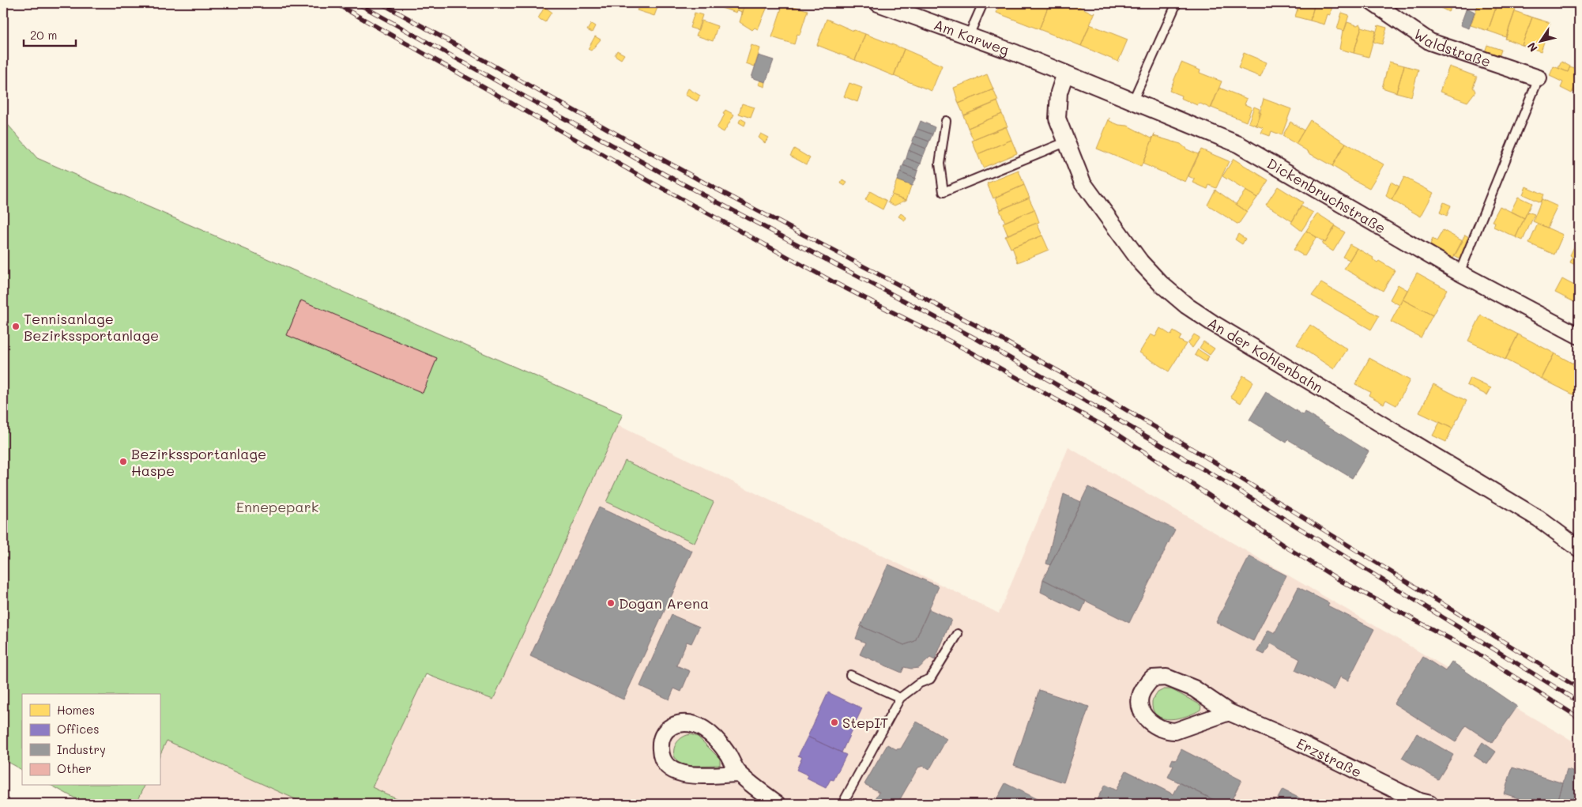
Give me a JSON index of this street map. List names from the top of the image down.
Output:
{
  "streets": {
    "street": [
      "Am Karweg",
      "Waldstraße",
      "Dickenbruchstraße",
      "An der Kohlenbahn",
      "Erzstraße"
    ]
  },
  "crossings": [
    ["Am Karweg", "Dickenbruchstraße"],
    ["Am Karweg", "An der Kohlenbahn"],
    ["Dickenbruchstraße", "An der Kohlenbahn"]
  ],
  "parks": ["Ennepepark"],
  "places": [
    "Tennisanlage Bezirkssportanlage",
    "Bezirkssportanlage Haspe",
    "Dogan Arena",
    "StepIT"
  ],
  "legend": [
    "Homes",
    "Offices",
    "Industry",
    "Other"
  ],
  "scale_bar": "20 m",
  "north": "bottom left"
}
